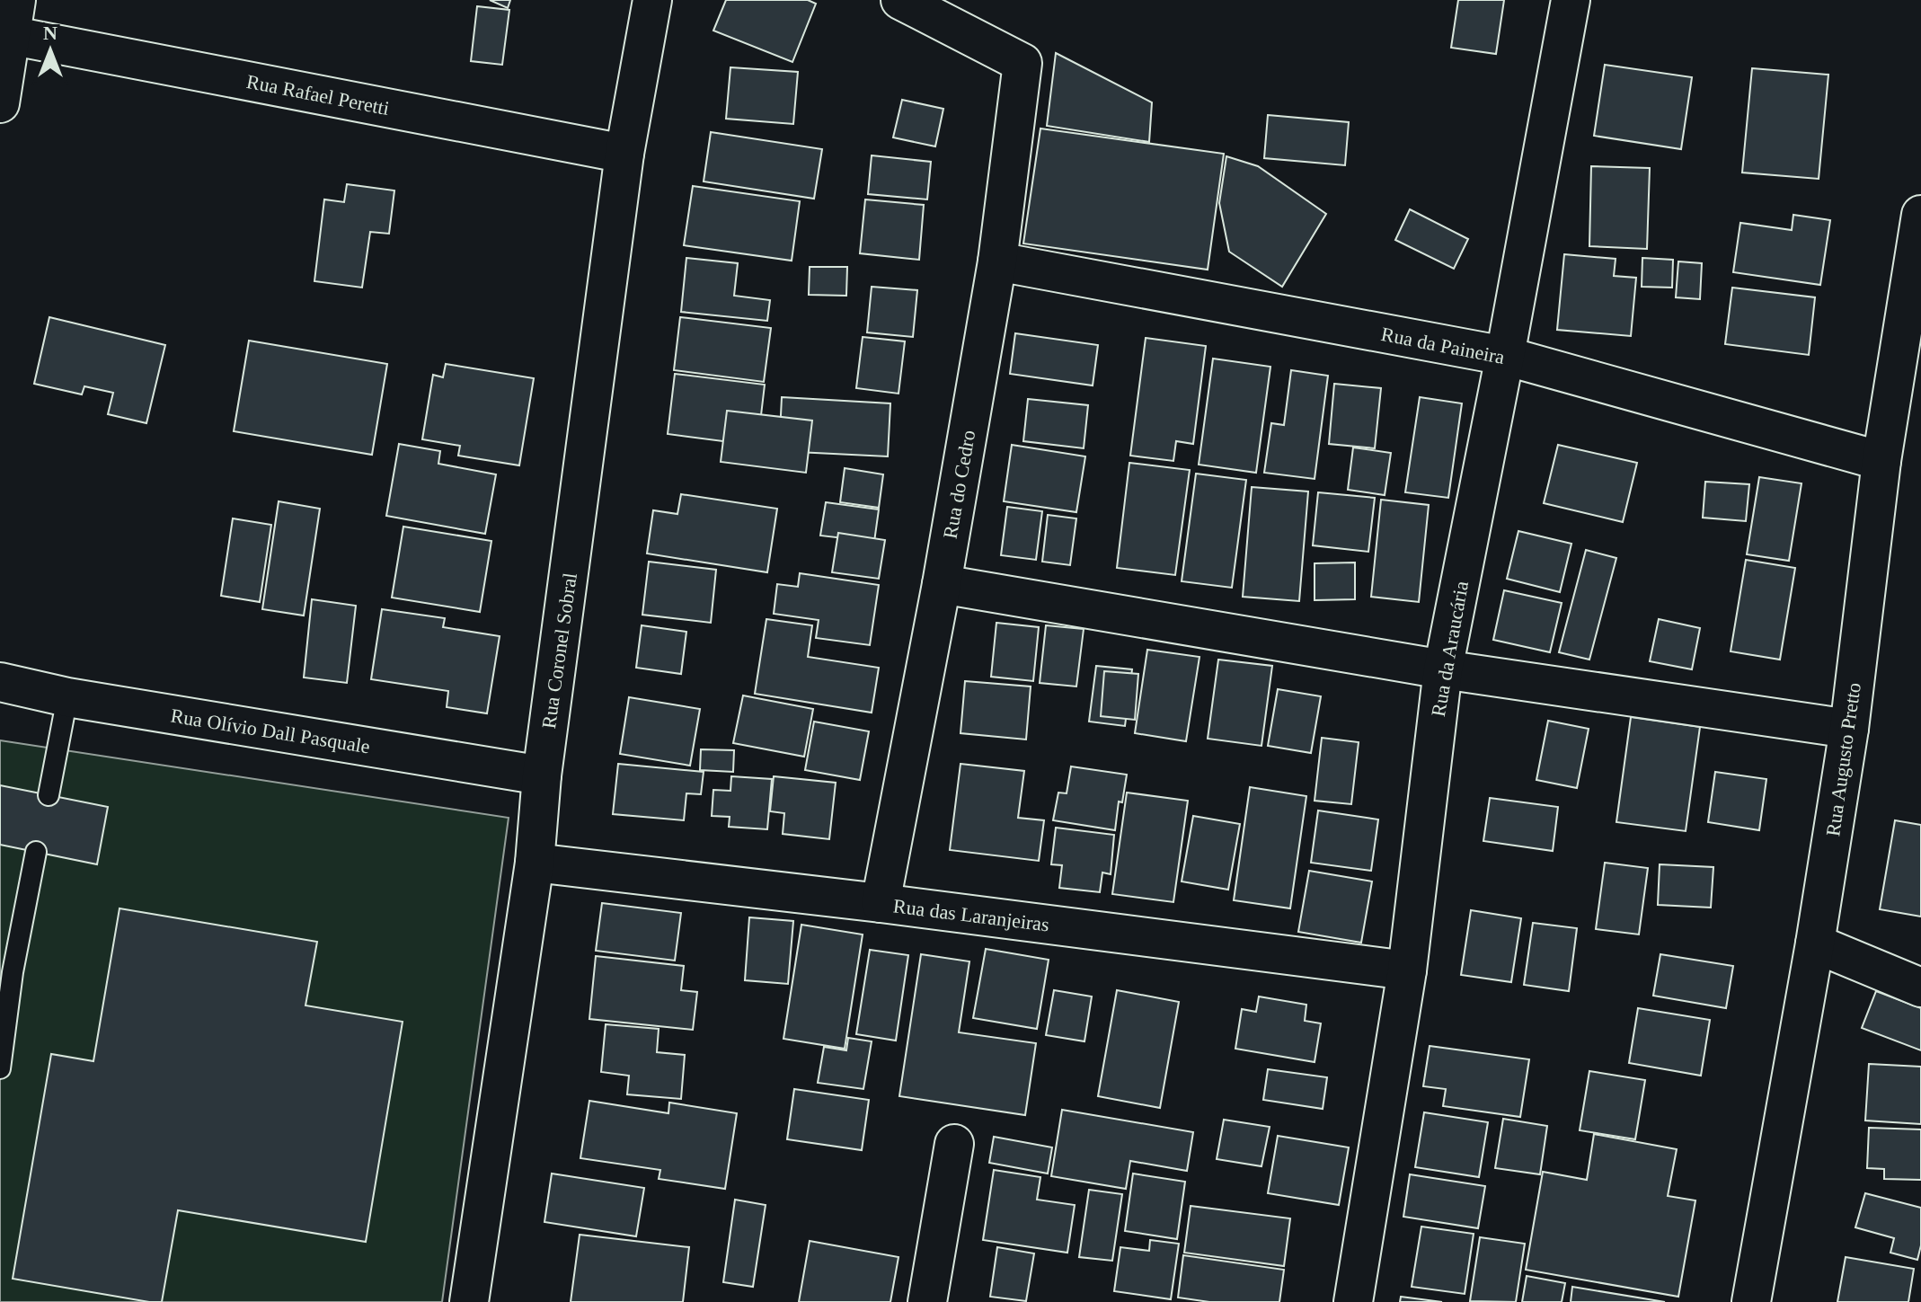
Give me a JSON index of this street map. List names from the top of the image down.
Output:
{
  "streets": {
    "street": [
      "Rua Rafael Peretti",
      "Rua da Paineira",
      "Rua do Cedro",
      "Rua da Araucária",
      "Rua Coronel Sobral",
      "Rua Olívio Dall Pasquale",
      "Rua Augusto Pretto",
      "Rua das Laranjeiras"
    ]
  },
  "crossings": [
    ["Rua Rafael Peretti", "Rua Coronel Sobral"],
    ["Rua da Paineira", "Rua do Cedro"],
    ["Rua da Paineira", "Rua da Araucária"],
    ["Rua da Paineira", "Rua Augusto Pretto"],
    ["Rua do Cedro", "Rua das Laranjeiras"],
    ["Rua da Araucária", "Rua das Laranjeiras"],
    ["Rua Coronel Sobral", "Rua Olívio Dall Pasquale"],
    ["Rua Coronel Sobral", "Rua das Laranjeiras"]
  ],
  "north": "top"
}
